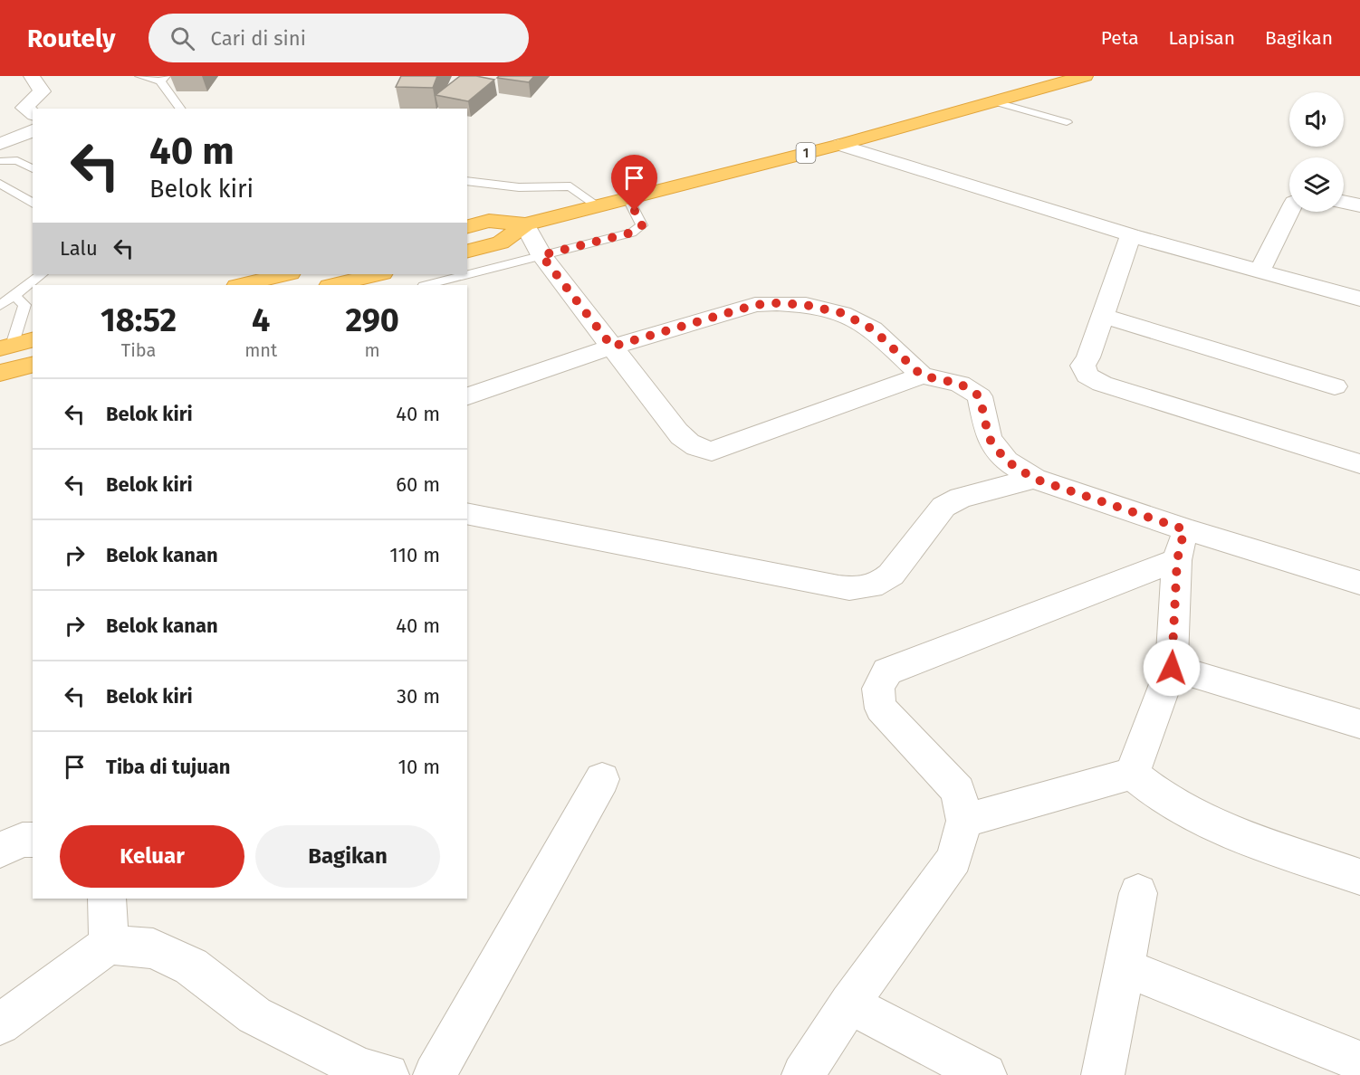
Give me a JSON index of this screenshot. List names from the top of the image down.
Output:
{
  "streets": {
    "highway": ["1"]
  },
  "page": {
    "header": "Routely",
    "search": "Cari di sini",
    "nav": ["Peta", "Lapisan", "Bagikan"],
    "turn": ["40 m", "Belok kiri"],
    "then": "Lalu",
    "eta": [
      "18:52",
      "Tiba",
      "4",
      "mnt",
      "290",
      "m"
    ],
    "list": [
      {
        "name": "Belok kiri",
        "value": "40 m"
      },
      {
        "name": "Belok kiri",
        "value": "60 m"
      },
      {
        "name": "Belok kanan",
        "value": "110 m"
      },
      {
        "name": "Belok kanan",
        "value": "40 m"
      },
      {
        "name": "Belok kiri",
        "value": "30 m"
      },
      {
        "name": "Tiba di tujuan",
        "value": "10 m"
      }
    ],
    "buttons": ["Keluar", "Bagikan"]
  }
}
